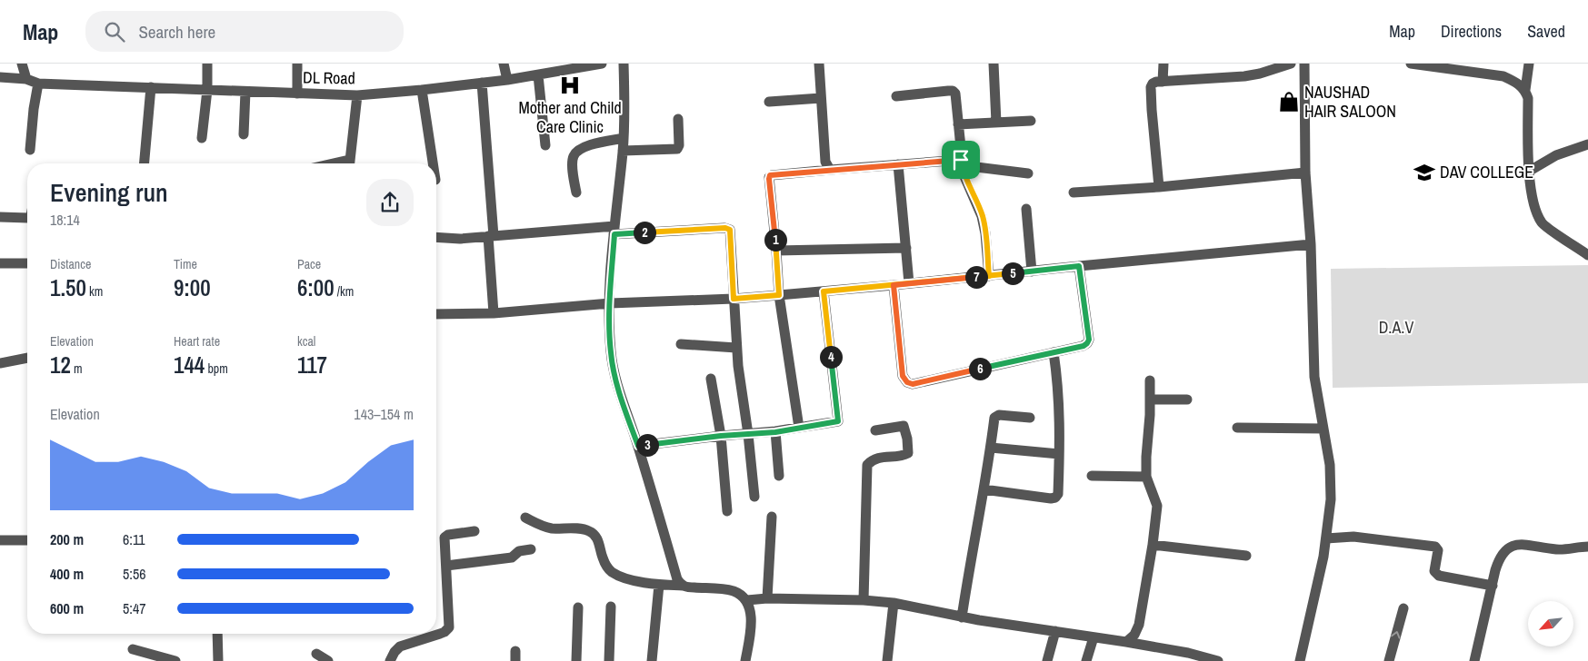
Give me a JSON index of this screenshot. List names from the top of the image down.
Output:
{
  "streets": {
    "street": ["DL Road"]
  },
  "parks": ["D.A.V"],
  "places": {
    "hospital": ["Mother and Child Care Clinic"],
    "shop": ["NAUSHAD HAIR SALOON"],
    "school or university": ["DAV COLLEGE"]
  },
  "north": "bottom left",
  "page": {
    "header": "Map",
    "search": "Search here",
    "nav": ["Map", "Directions", "Saved"],
    "heading": ["Evening run", "18:14"],
    "pins": [
      "2",
      "1",
      "5",
      "7",
      "4",
      "6",
      "3"
    ],
    "stats": [
      ["Distance", "1.50 km"],
      ["Time", "9:00"],
      ["Pace", "6:00 /km"],
      ["Elevation", "12 m"],
      ["Heart rate", "144 bpm"],
      ["kcal", "117"]
    ],
    "chart": ["Elevation", "143–154 m"],
    "list": [
      {
        "name": "200 m",
        "note": "6:11"
      },
      {
        "name": "400 m",
        "note": "5:56"
      },
      {
        "name": "600 m",
        "note": "5:47"
      }
    ]
  }
}
